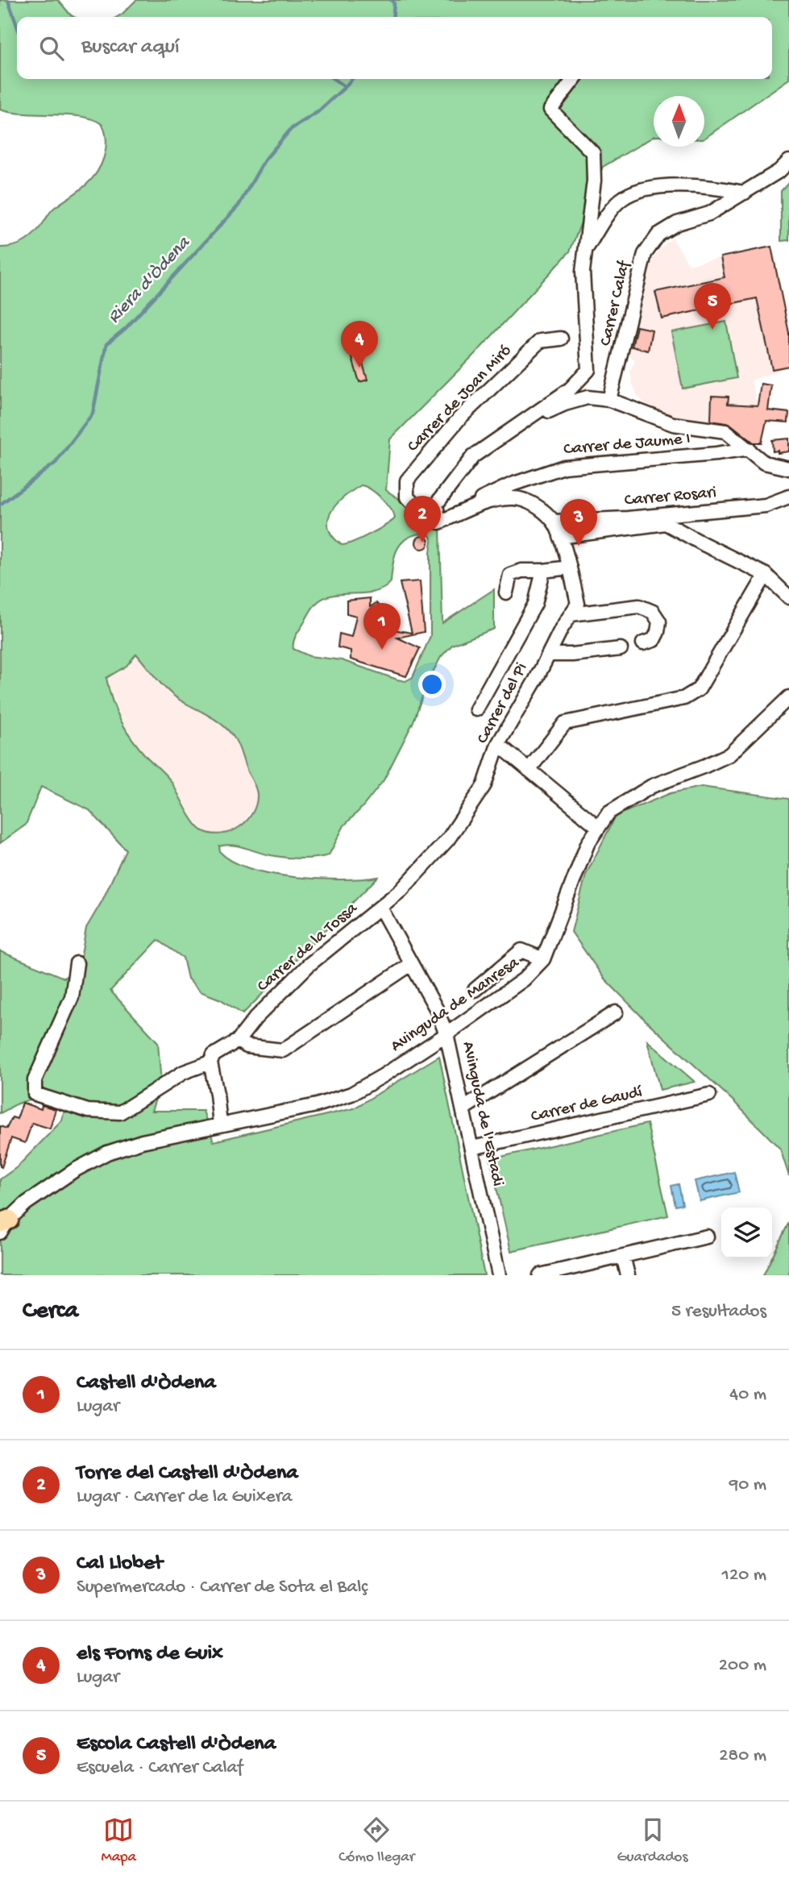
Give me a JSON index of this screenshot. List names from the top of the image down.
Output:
{
  "streets": {
    "street": [
      "Carrer Calaf",
      "Carrer de Joan Miró",
      "Carrer de Jaume I",
      "Carrer Rosari",
      "Carrer del Pi",
      "Carrer de la Tossa",
      "Avinguda de Manresa",
      "Carrer de Gaudí",
      "Avinguda de l'Estadi"
    ]
  },
  "crossings": [
    ["Carrer Rosari", "Carrer del Pi"],
    ["Carrer del Pi", "Carrer de la Tossa"],
    ["Carrer del Pi", "Avinguda de l'Estadi"],
    ["Carrer de la Tossa", "Avinguda de l'Estadi"],
    ["Avinguda de Manresa", "Avinguda de l'Estadi"],
    ["Carrer de Gaudí", "Avinguda de l'Estadi"]
  ],
  "water": ["Riera d'Òdena"],
  "north": "top",
  "page": {
    "search": "Buscar aquí",
    "pins": [
      "5",
      "4",
      "2",
      "3",
      "1"
    ],
    "heading": ["Cerca", "5 resultados"],
    "list": [
      {
        "mark": "1",
        "name": "Castell d'Òdena",
        "note": "Lugar",
        "value": "40 m"
      },
      {
        "mark": "2",
        "name": "Torre del Castell d'Òdena",
        "note": "Lugar · Carrer de la Guixera",
        "value": "90 m"
      },
      {
        "mark": "3",
        "name": "Cal Llobet",
        "note": "Supermercado · Carrer de Sota el Balç",
        "value": "120 m"
      },
      {
        "mark": "4",
        "name": "els Forns de Guix",
        "note": "Lugar",
        "value": "200 m"
      },
      {
        "mark": "5",
        "name": "Escola Castell d'Òdena",
        "note": "Escuela · Carrer Calaf",
        "value": "280 m"
      }
    ],
    "nav": ["Mapa", "Cómo llegar", "Guardados"]
  }
}
